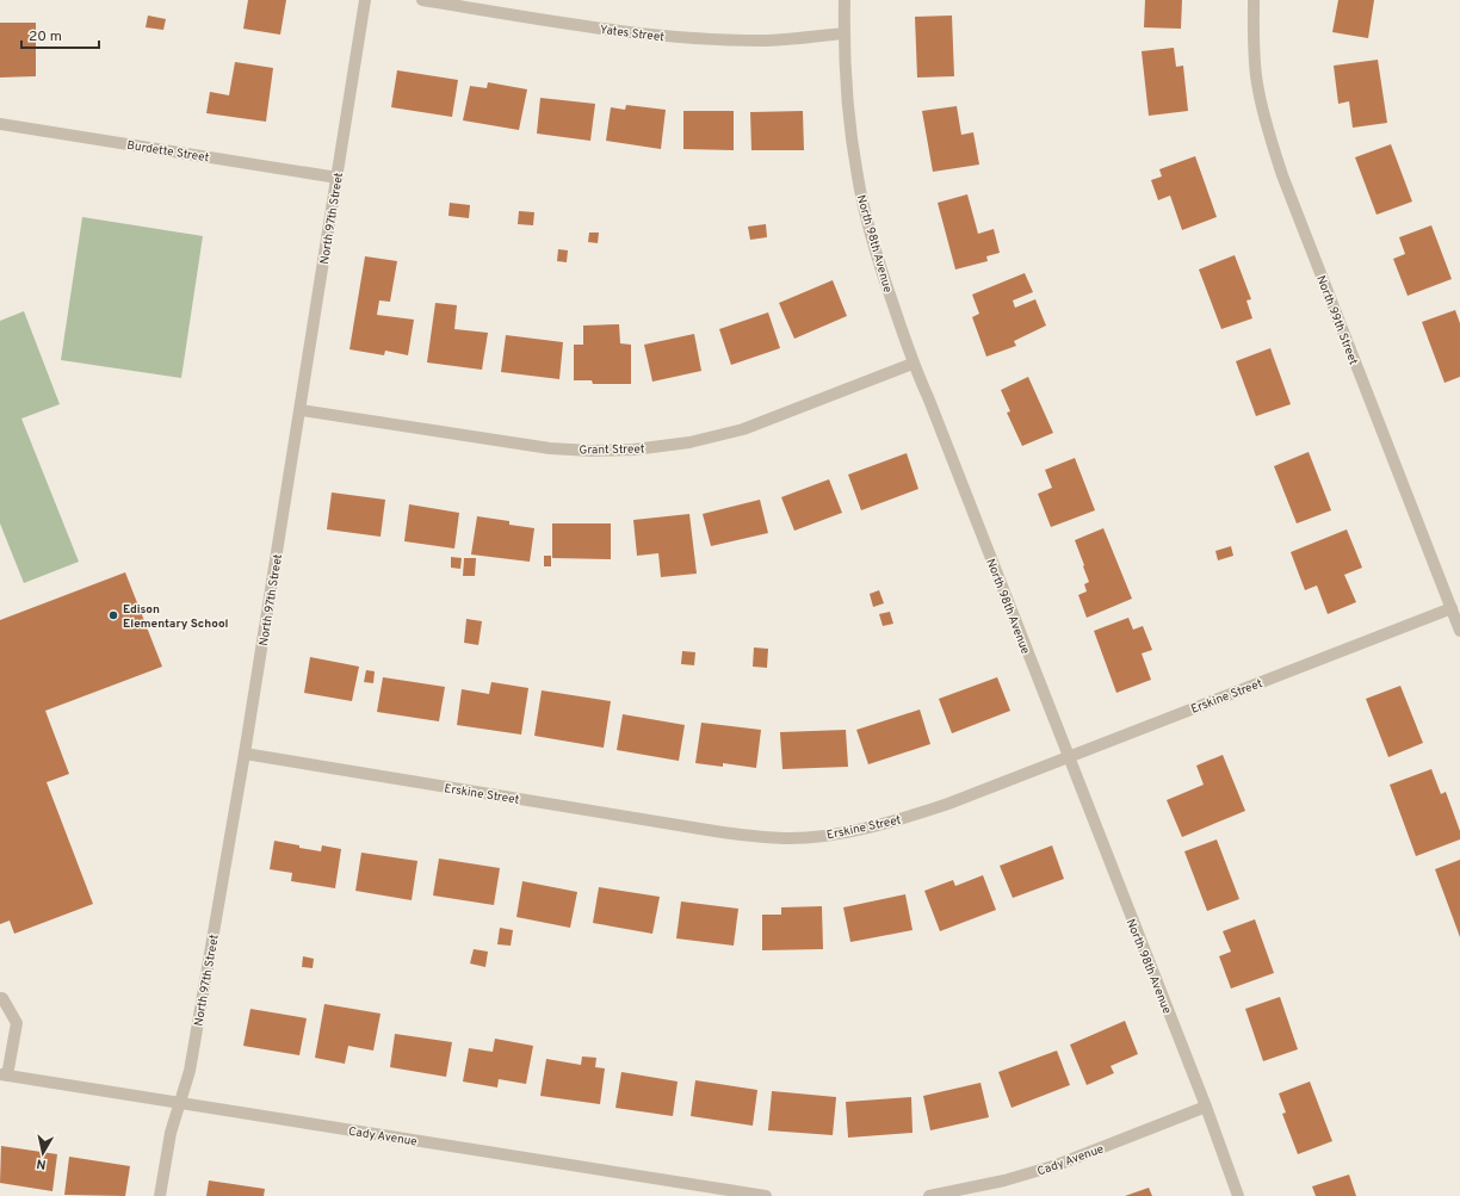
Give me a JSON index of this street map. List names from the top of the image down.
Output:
{
  "streets": {
    "street": [
      "Yates Street",
      "Burdette Street",
      "North 97th Street",
      "North 98th Avenue",
      "North 99th Street",
      "Grant Street",
      "Erskine Street",
      "Cady Avenue"
    ]
  },
  "crossings": [
    ["Yates Street", "North 98th Avenue"],
    ["Burdette Street", "North 97th Street"],
    ["North 97th Street", "Grant Street"],
    ["North 97th Street", "Erskine Street"],
    ["North 97th Street", "Cady Avenue"],
    ["North 98th Avenue", "Grant Street"],
    ["North 98th Avenue", "Erskine Street"],
    ["North 98th Avenue", "Cady Avenue"],
    ["North 99th Street", "Erskine Street"]
  ],
  "places": ["Edison Elementary School"],
  "scale_bar": "20 m",
  "north": "bottom"
}
